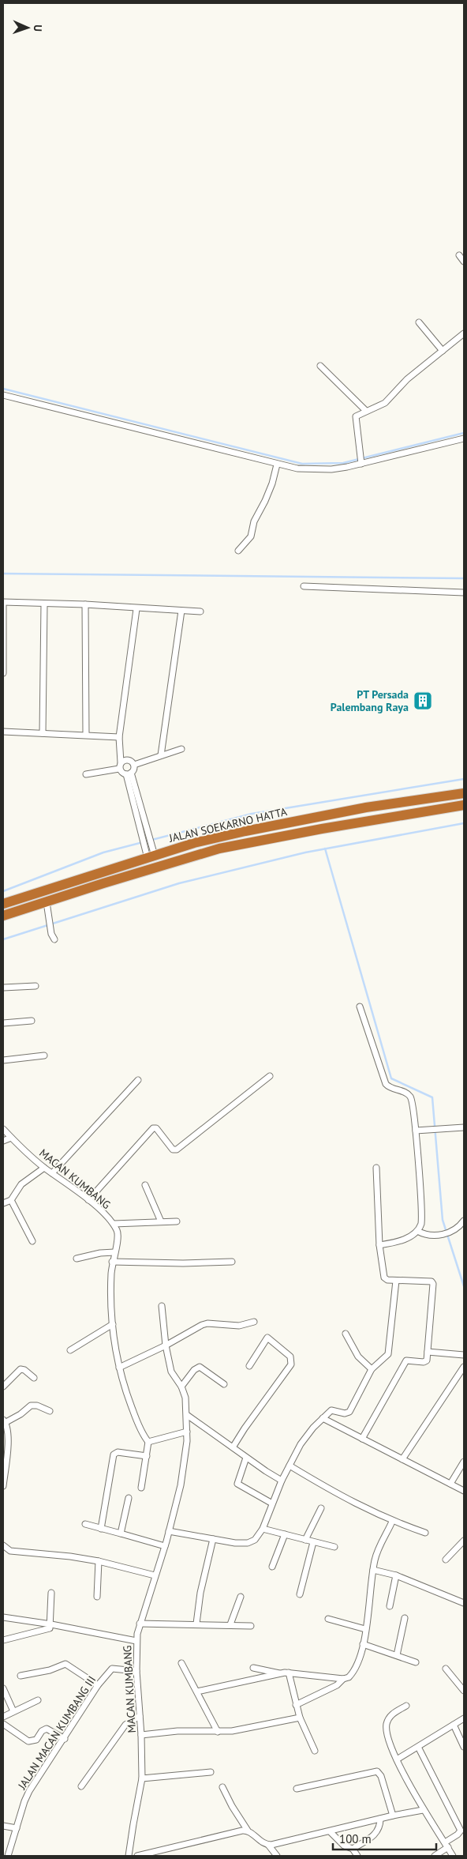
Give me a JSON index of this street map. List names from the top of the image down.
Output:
{
  "streets": {
    "highway": ["JALAN SOEKARNO HATTA"],
    "street": ["MACAN KUMBANG", "JALAN MACAN KUMBANG III"]
  },
  "crossings": [
    ["MACAN KUMBANG", "JALAN MACAN KUMBANG III"]
  ],
  "places": {
    "building": ["PT Persada Palembang Raya"]
  },
  "scale_bar": "100 m",
  "north": "right"
}
